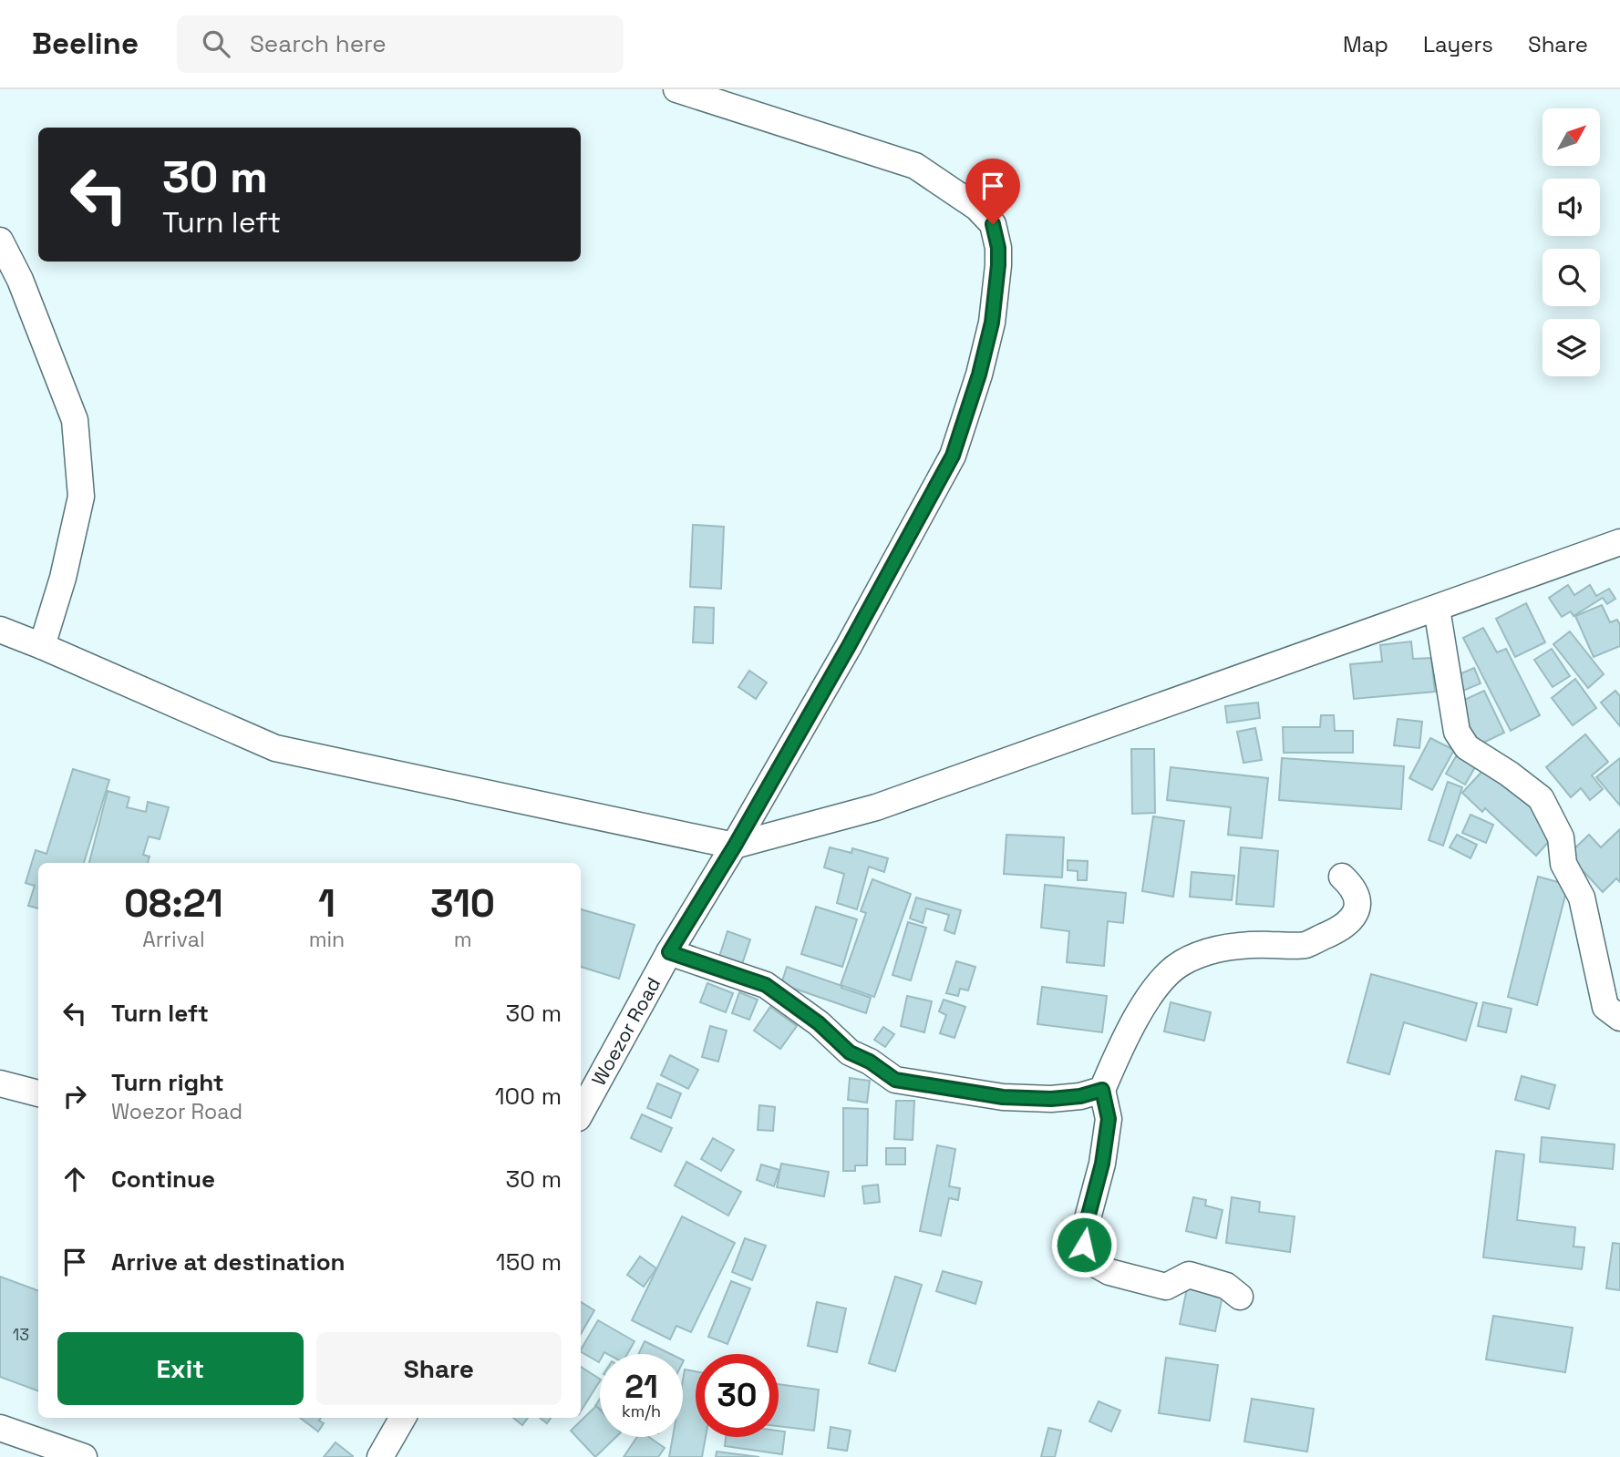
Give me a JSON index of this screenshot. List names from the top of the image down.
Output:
{
  "streets": {
    "street": ["Woezor Road"]
  },
  "house_numbers": ["13"],
  "north": "top right",
  "page": {
    "header": "Beeline",
    "search": "Search here",
    "nav": ["Map", "Layers", "Share"],
    "turn": ["30 m", "Turn left"],
    "eta": [
      "08:21",
      "Arrival",
      "1",
      "min",
      "310",
      "m"
    ],
    "list": [
      {
        "name": "Turn left",
        "value": "30 m"
      },
      {
        "name": "Turn right",
        "note": "Woezor Road",
        "value": "100 m"
      },
      {
        "name": "Continue",
        "value": "30 m"
      },
      {
        "name": "Arrive at destination",
        "value": "150 m"
      }
    ],
    "buttons": ["Exit", "Share"],
    "speed": "21 km/h",
    "limit": "30"
  }
}
